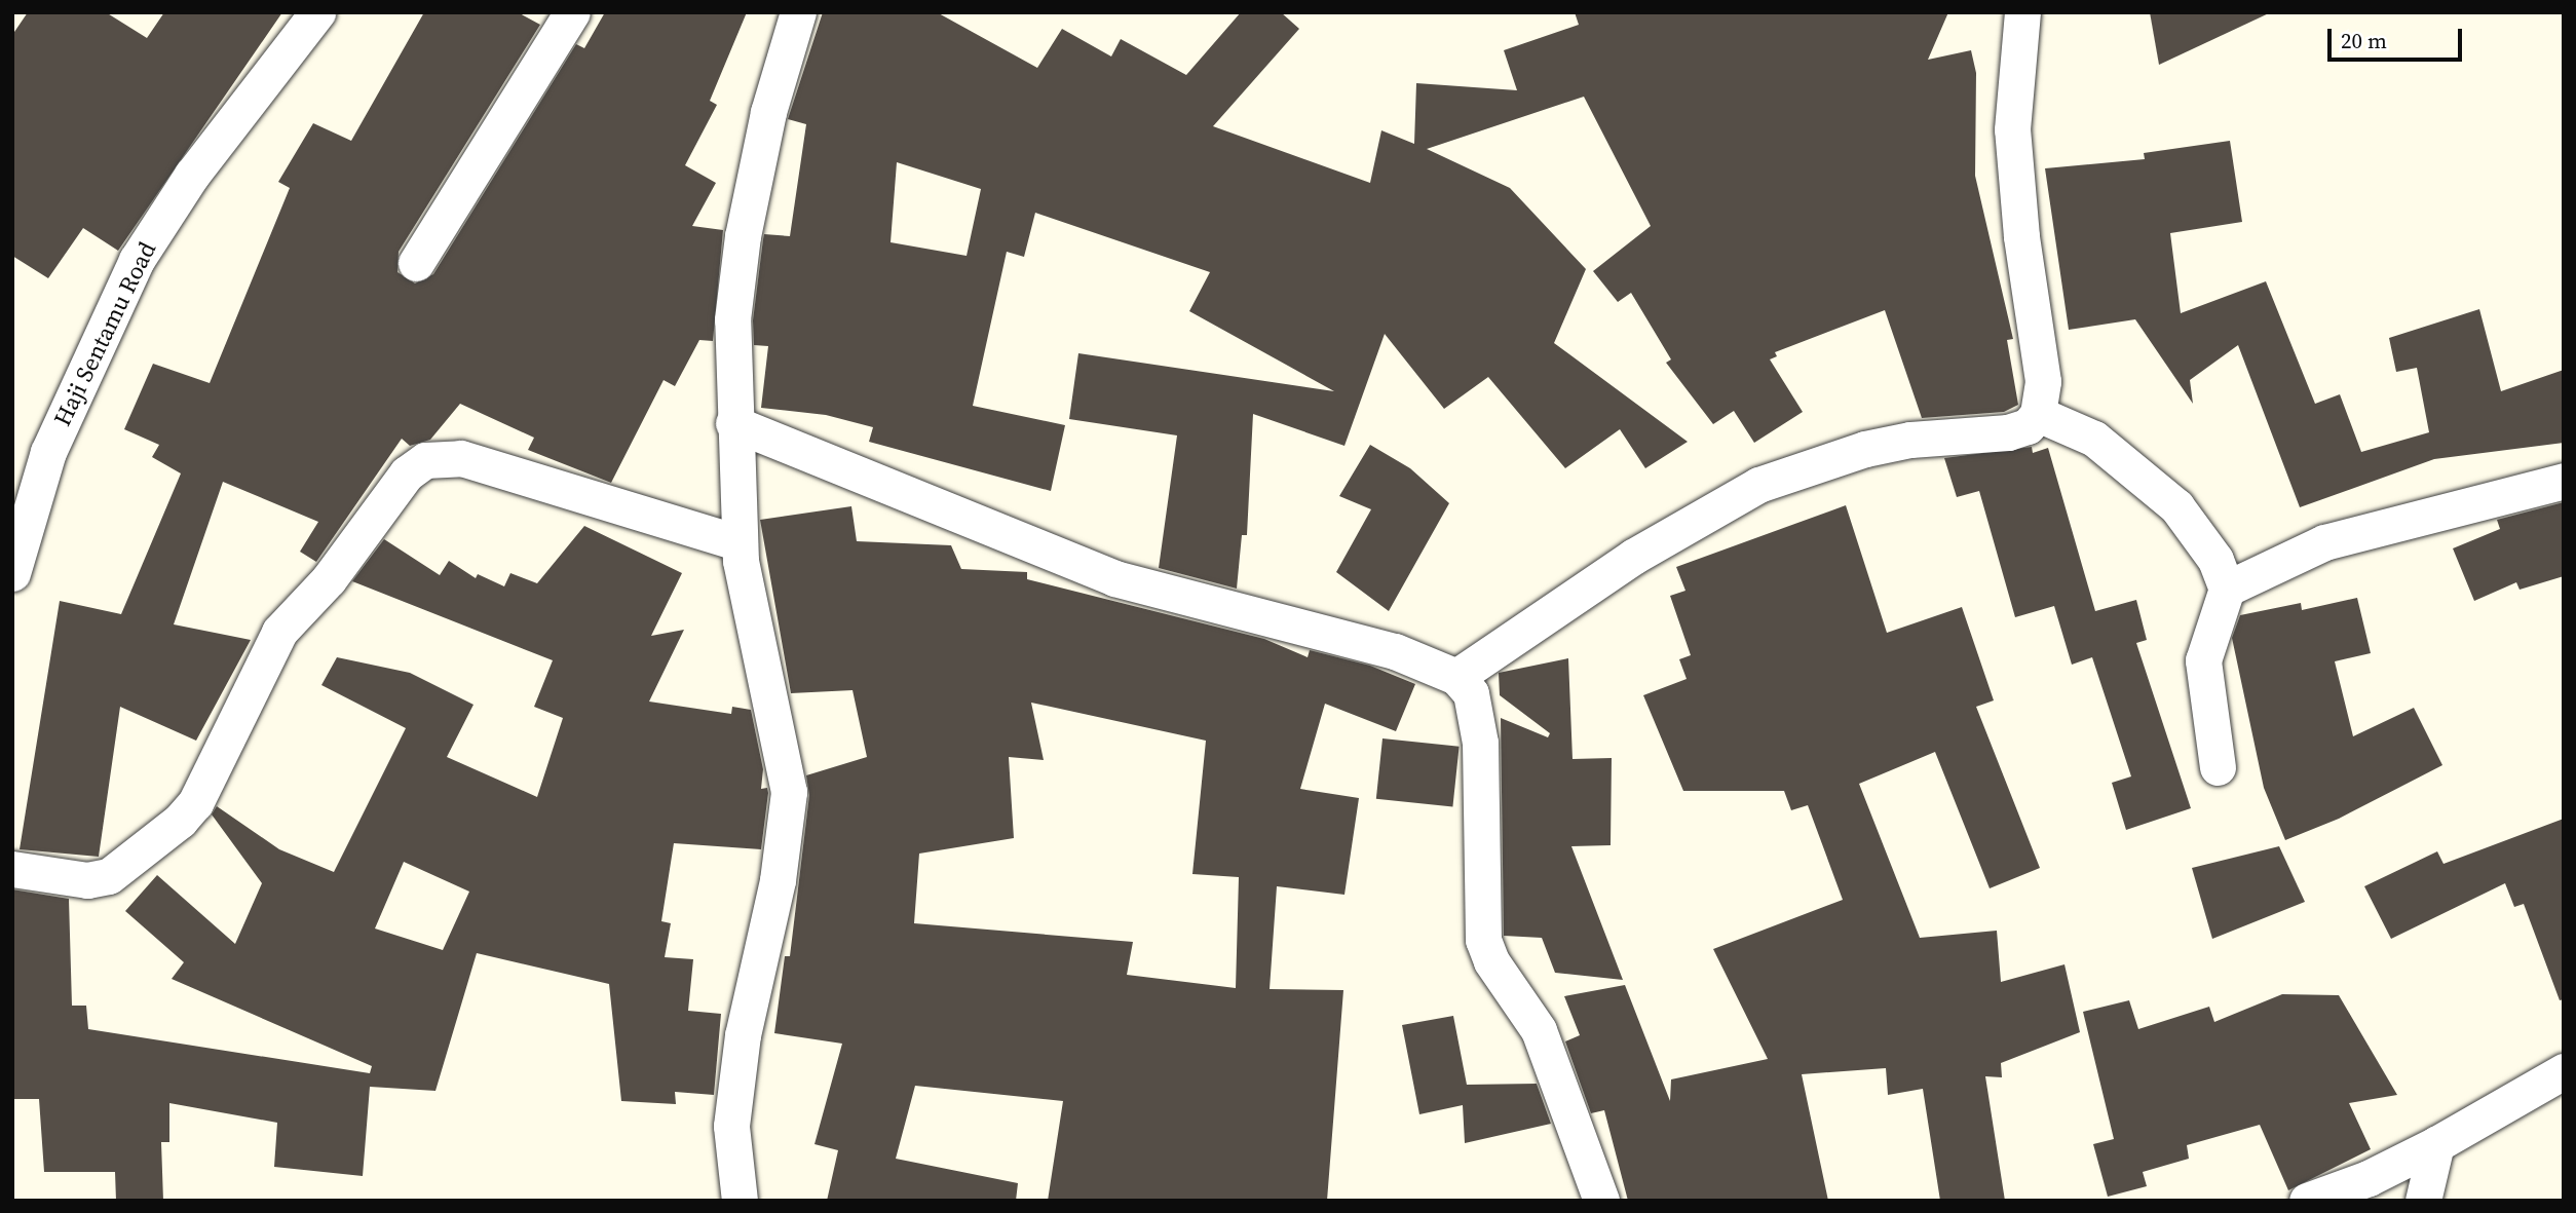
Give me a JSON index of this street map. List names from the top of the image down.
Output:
{
  "streets": {
    "street": ["Haji Sentamu Road"]
  },
  "scale_bar": "20 m"
}
